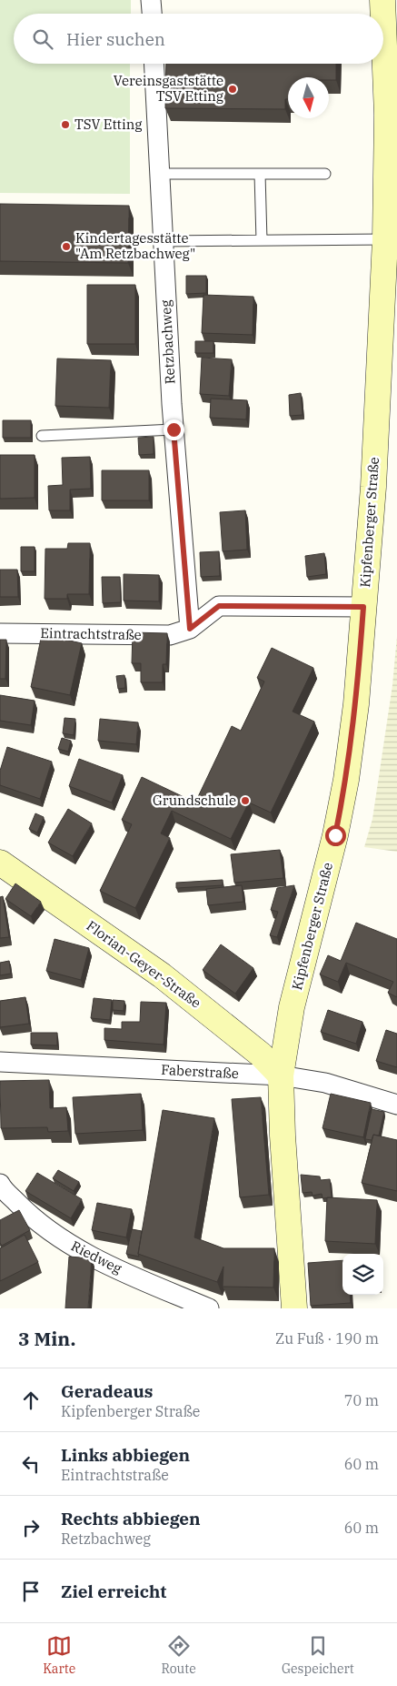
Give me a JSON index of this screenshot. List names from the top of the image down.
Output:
{
  "streets": {
    "street": [
      "Retzbachweg",
      "Kipfenberger Straße",
      "Eintrachtstraße",
      "Florian-Geyer-Straße",
      "Faberstraße",
      "Riedweg"
    ]
  },
  "crossings": [
    ["Retzbachweg", "Eintrachtstraße"],
    ["Kipfenberger Straße", "Eintrachtstraße"],
    ["Kipfenberger Straße", "Florian-Geyer-Straße"],
    ["Kipfenberger Straße", "Faberstraße"],
    ["Florian-Geyer-Straße", "Faberstraße"]
  ],
  "places": [
    "Vereinsgaststätte TSV Etting",
    "TSV Etting",
    "Kindertagesstätte \"Am Retzbachweg\"",
    "Grundschule"
  ],
  "north": "bottom",
  "page": {
    "search": "Hier suchen",
    "heading": ["3 Min.", "Zu Fuß · 190 m"],
    "list": [
      ["Geradeaus", "Kipfenberger Straße", "70 m"],
      ["Links abbiegen", "Eintrachtstraße", "60 m"],
      ["Rechts abbiegen", "Retzbachweg", "60 m"],
      "Ziel erreicht"
    ],
    "nav": ["Karte", "Route", "Gespeichert"]
  }
}
